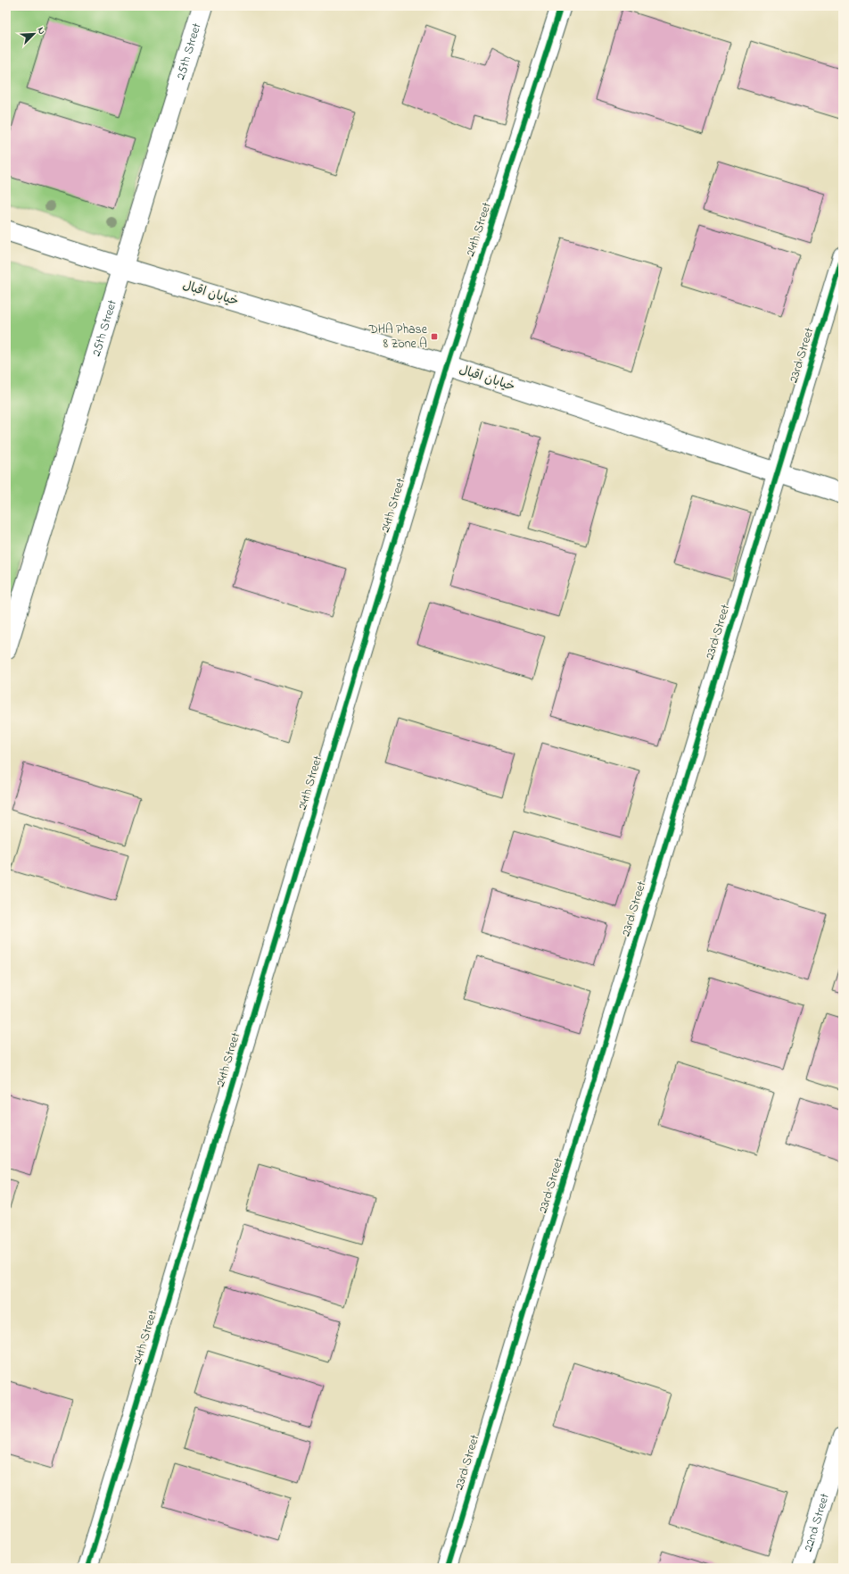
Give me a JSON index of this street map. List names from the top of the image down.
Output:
{
  "streets": {
    "street": [
      "25th Street",
      "24th Street",
      "خیابان اقبال",
      "23rd Street",
      "22nd Street"
    ]
  },
  "crossings": [
    ["25th Street", "خیابان اقبال"],
    ["24th Street", "خیابان اقبال"],
    ["خیابان اقبال", "23rd Street"]
  ],
  "places": {
    "transit": ["DHA Phase 8 Zone A"]
  },
  "north": "top right"
}
